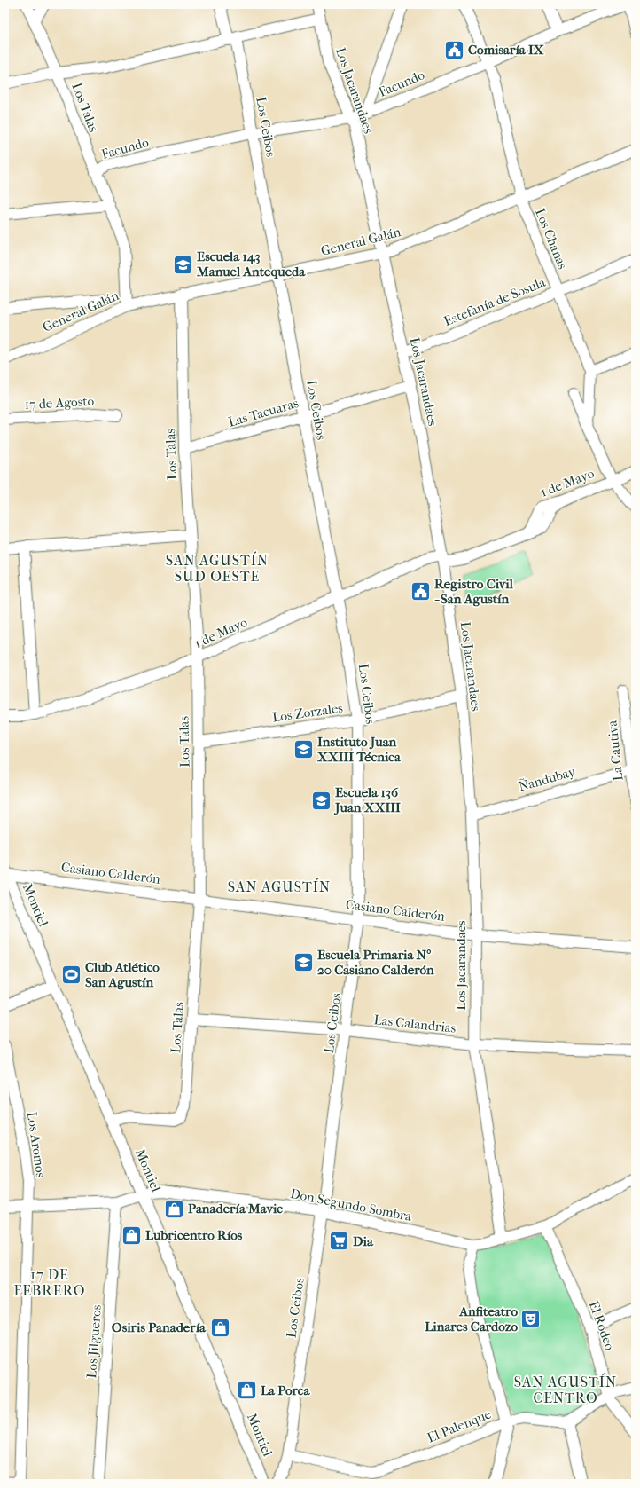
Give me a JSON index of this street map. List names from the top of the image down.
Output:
{
  "streets": {
    "street": [
      "Facundo",
      "Los Jacarandaes",
      "Los Talas",
      "Los Ceibos",
      "Los Chanas",
      "General Galán",
      "Estefanía de Sosula",
      "17 de Agosto",
      "Las Tacuaras",
      "1 de Mayo",
      "Los Zorzales",
      "La Cautiva",
      "Ñandubay",
      "Casiano Calderón",
      "Montiel",
      "Las Calandrias",
      "Los Aromos",
      "Don Segundo Sombra",
      "El Rodeo",
      "Los Jilgueros",
      "El Palenque"
    ]
  },
  "crossings": [
    ["Facundo", "Los Jacarandaes"],
    ["Facundo", "Los Talas"],
    ["Facundo", "Los Ceibos"],
    ["Facundo", "Los Chanas"],
    ["Los Jacarandaes", "General Galán"],
    ["Los Jacarandaes", "Estefanía de Sosula"],
    ["Los Jacarandaes", "Las Tacuaras"],
    ["Los Jacarandaes", "1 de Mayo"],
    ["Los Jacarandaes", "Los Zorzales"],
    ["Los Jacarandaes", "Ñandubay"],
    ["Los Jacarandaes", "Casiano Calderón"],
    ["Los Jacarandaes", "Las Calandrias"],
    ["Los Jacarandaes", "Don Segundo Sombra"],
    ["Los Talas", "General Galán"],
    ["Los Talas", "Las Tacuaras"],
    ["Los Talas", "1 de Mayo"],
    ["Los Talas", "Los Zorzales"],
    ["Los Talas", "Casiano Calderón"],
    ["Los Talas", "Montiel"],
    ["Los Talas", "Las Calandrias"],
    ["Los Ceibos", "General Galán"],
    ["Los Ceibos", "Las Tacuaras"],
    ["Los Ceibos", "1 de Mayo"],
    ["Los Ceibos", "Los Zorzales"],
    ["Los Ceibos", "Casiano Calderón"],
    ["Los Ceibos", "Las Calandrias"],
    ["Los Ceibos", "Don Segundo Sombra"],
    ["Los Ceibos", "El Palenque"],
    ["Los Chanas", "General Galán"],
    ["Los Chanas", "Estefanía de Sosula"],
    ["La Cautiva", "Ñandubay"],
    ["Casiano Calderón", "Montiel"],
    ["Montiel", "Don Segundo Sombra"],
    ["Los Aromos", "Don Segundo Sombra"],
    ["Don Segundo Sombra", "El Rodeo"],
    ["Don Segundo Sombra", "Los Jilgueros"]
  ],
  "districts": [
    "SAN AGUSTÍN SUD OESTE",
    "SAN AGUSTÍN",
    "17 DE FEBRERO",
    "SAN AGUSTÍN CENTRO"
  ],
  "places": {
    "public building": ["Comisaría IX", "Registro Civil - San Agustín"],
    "school or university": [
      "Escuela 143 Manuel Antequeda",
      "Instituto Juan XXIII Técnica",
      "Escuela 136 Juan XXIII",
      "Escuela Primaria Nº 20 Casiano Calderón"
    ],
    "sports": ["Club Atlético San Agustín"],
    "shop": [
      "Panadería Mavic",
      "Lubricentro Ríos",
      "Osiris Panadería",
      "La Porca"
    ],
    "supermarket": ["Dia"],
    "theatre": ["Anfiteatro Linares Cardozo"]
  }
}
